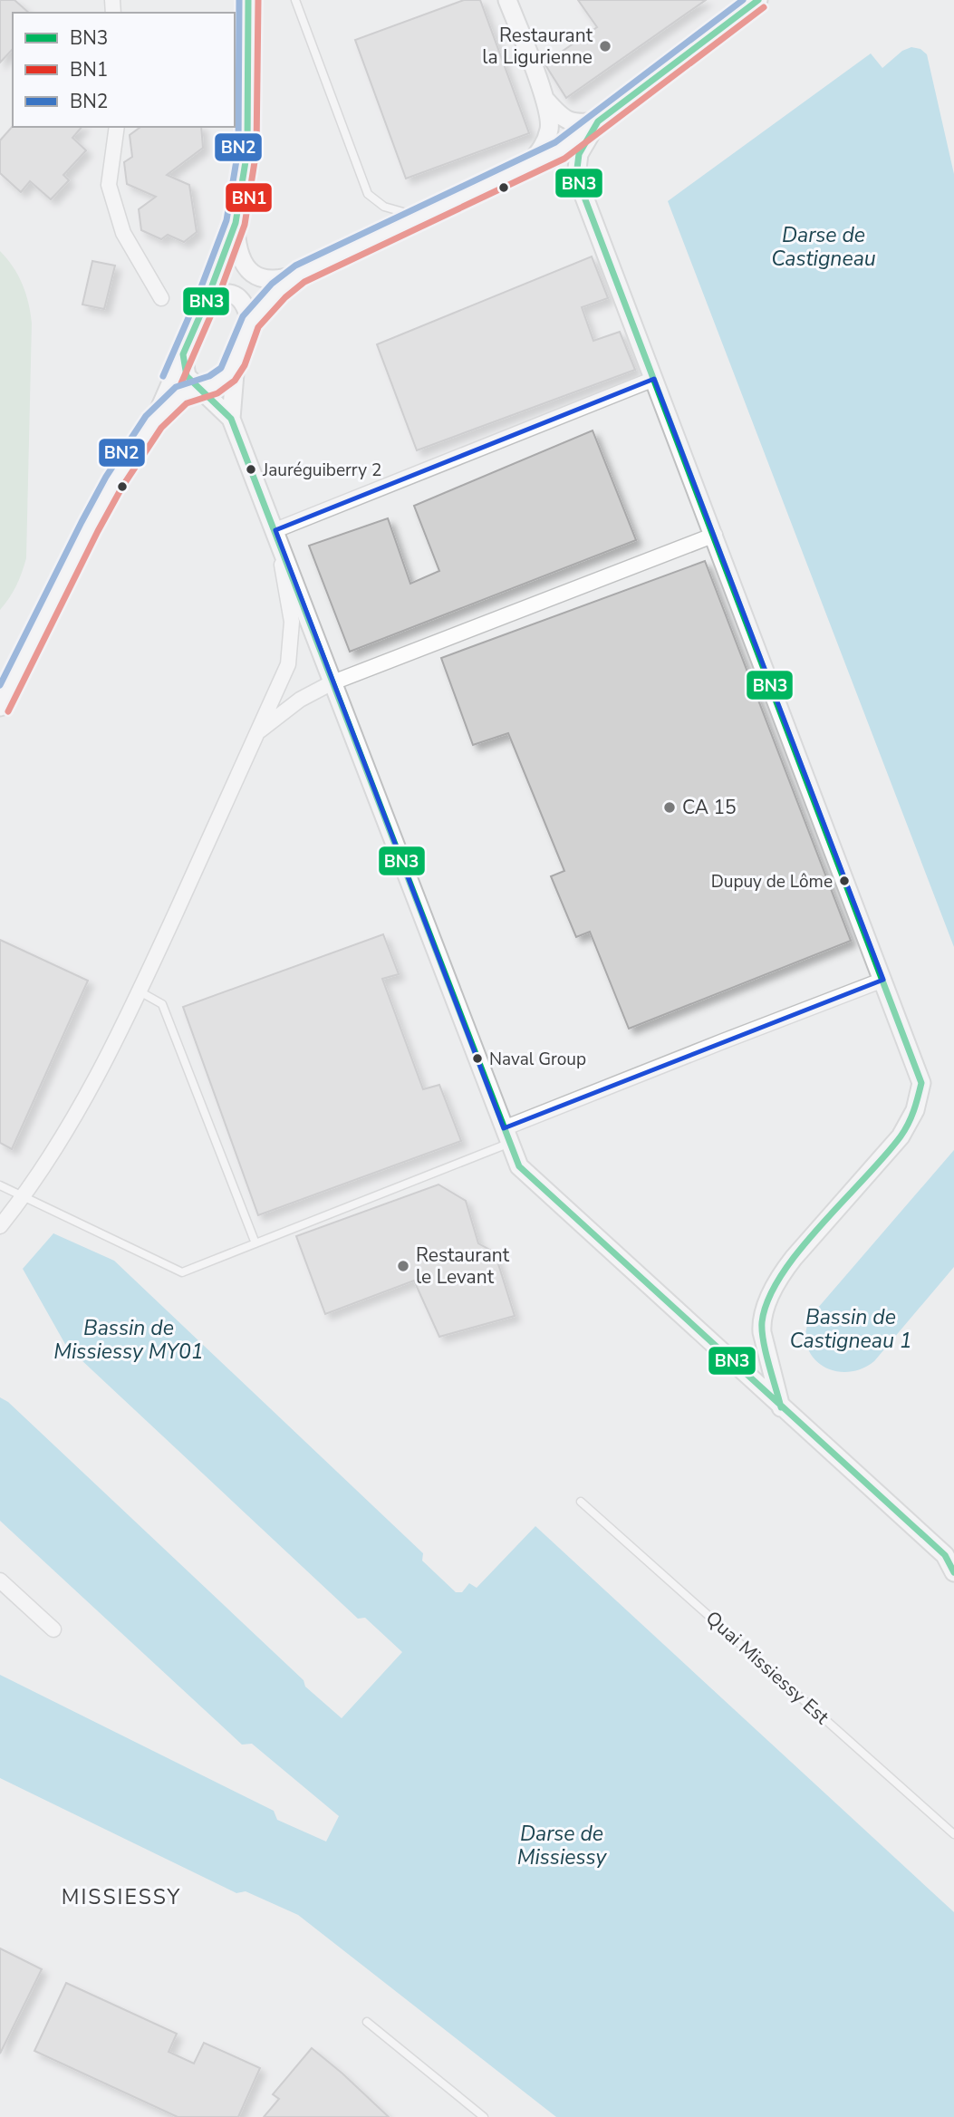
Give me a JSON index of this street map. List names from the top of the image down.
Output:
{
  "streets": {
    "lane": ["Quai Missiessy Est"]
  },
  "districts": ["MISSIESSY"],
  "water": [
    "Darse de Castigneau",
    "Bassin de Castigneau 1",
    "Bassin de Missiessy MY01",
    "Darse de Missiessy"
  ],
  "places": [
    "Restaurant la Ligurienne",
    "Jauréguiberry 2",
    "CA 15",
    "Dupuy de Lôme",
    "Naval Group",
    "Restaurant le Levant"
  ],
  "lines": ["transit line BN3", "transit line BN1", "transit line BN2"],
  "legend": ["BN3", "BN1", "BN2"]
}
